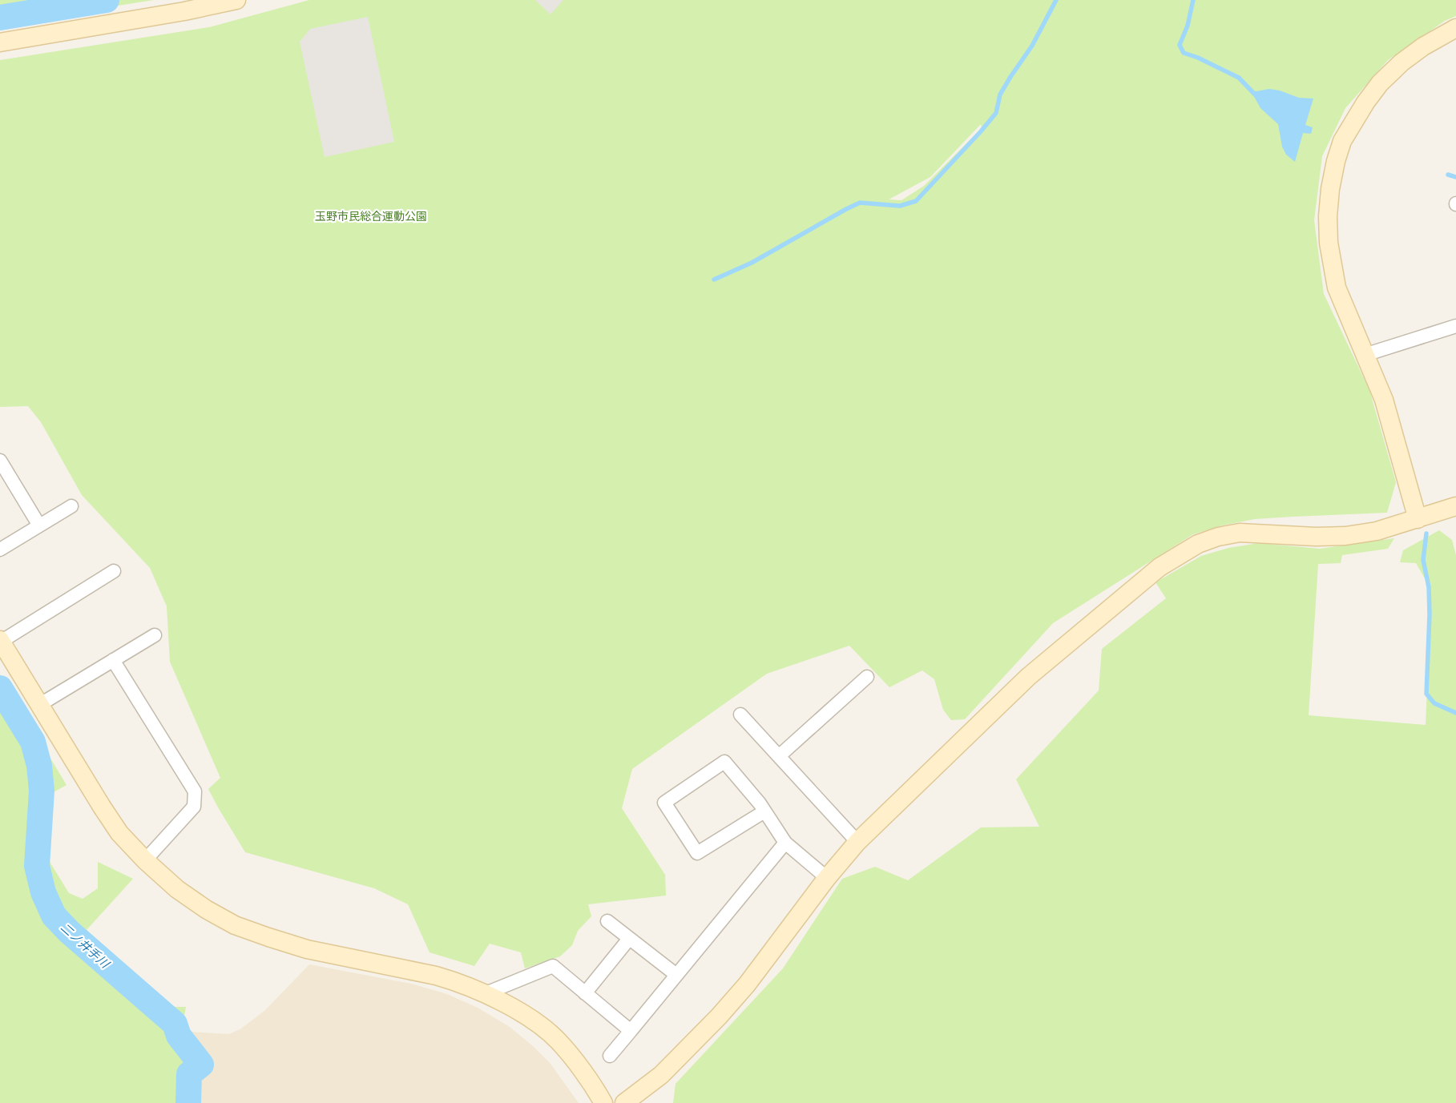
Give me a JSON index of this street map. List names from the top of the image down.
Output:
{
  "water": ["二ノ井手川"],
  "parks": ["玉野市民総合運動公園"]
}
